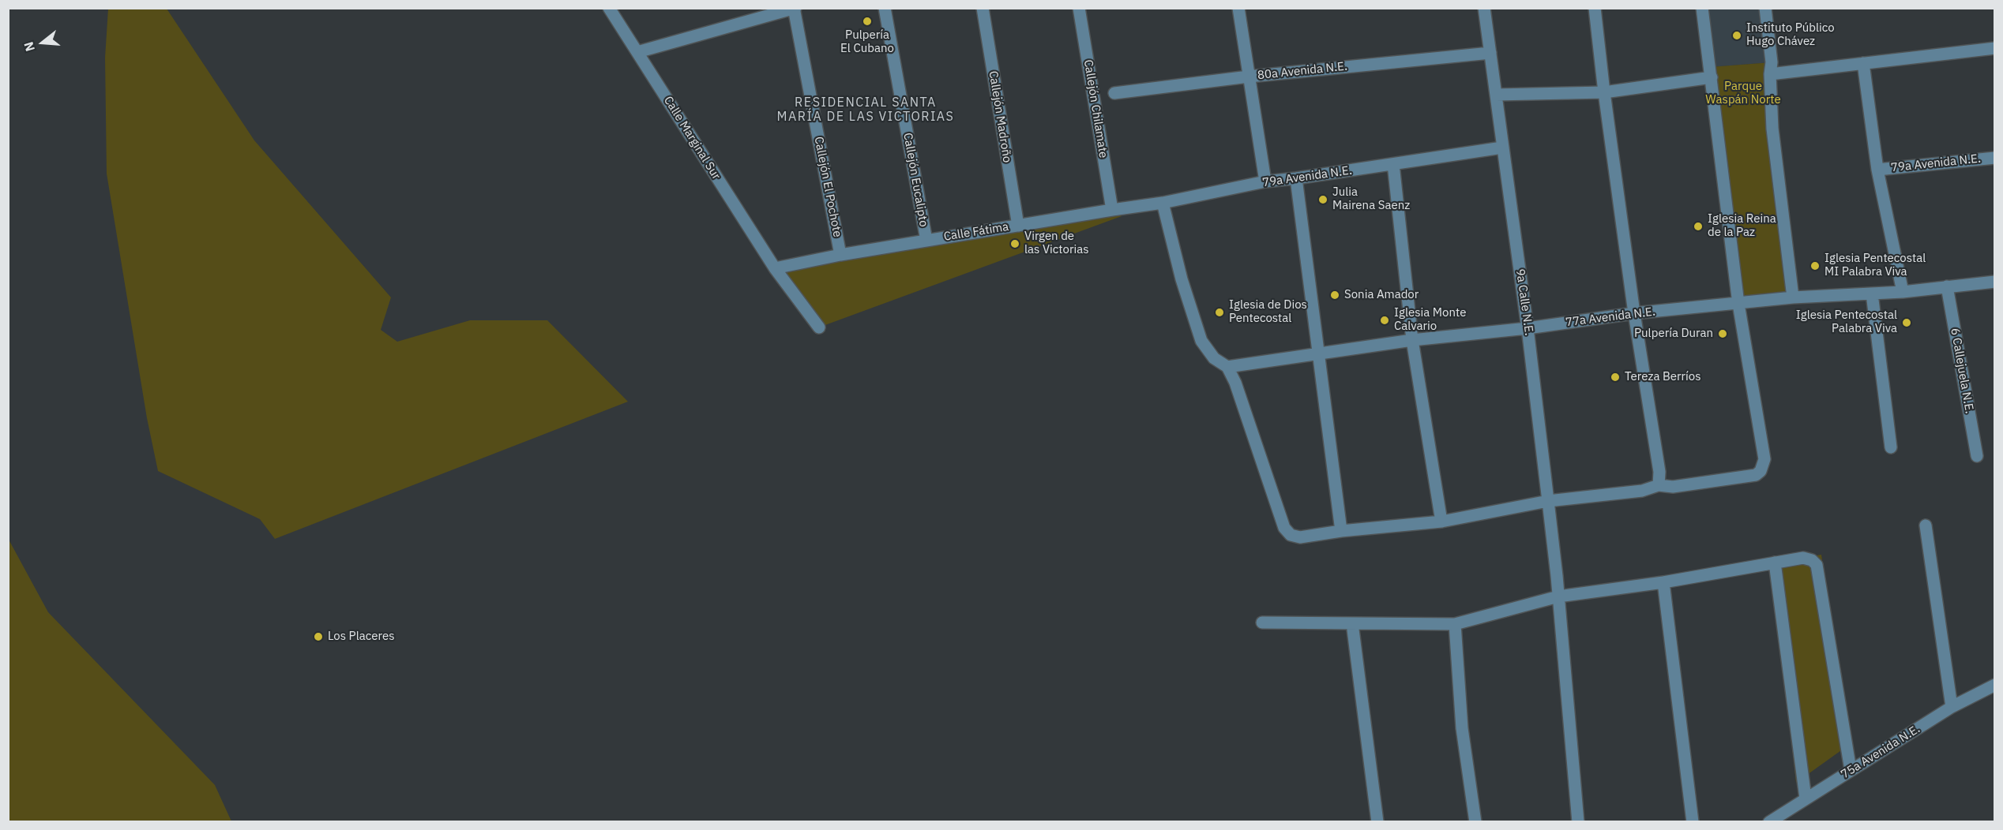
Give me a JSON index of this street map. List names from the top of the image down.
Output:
{
  "streets": {
    "street": [
      "80a Avenida N.E.",
      "Callejón Chilamate",
      "Callejón Madroño",
      "Calle Marginal Sur",
      "79a Avenida N.E.",
      "Callejón Eucalipto",
      "Callejón El Pochote",
      "Calle Fátima",
      "9a Calle N.E.",
      "77a Avenida N.E.",
      "6 Callejuela N.E.",
      "75a Avenida N.E."
    ]
  },
  "crossings": [
    ["80a Avenida N.E.", "9a Calle N.E."],
    ["Callejón Chilamate", "79a Avenida N.E."],
    ["Callejón Chilamate", "Calle Fátima"],
    ["Callejón Madroño", "Calle Fátima"],
    ["Calle Marginal Sur", "Calle Fátima"],
    ["79a Avenida N.E.", "Calle Fátima"],
    ["79a Avenida N.E.", "9a Calle N.E."],
    ["Callejón Eucalipto", "Calle Fátima"],
    ["Callejón El Pochote", "Calle Fátima"],
    ["9a Calle N.E.", "77a Avenida N.E."],
    ["77a Avenida N.E.", "6 Callejuela N.E."]
  ],
  "districts": ["RESIDENCIAL SANTA MARÍA DE LAS VICTORIAS"],
  "parks": ["Parque Waspán Norte"],
  "places": [
    "Pulpería El Cubano",
    "Instituto Público Hugo Chávez",
    "Julia Mairena Saenz",
    "Iglesia Reina de la Paz",
    "Virgen de las Victorias",
    "Iglesia Pentecostal MI Palabra Viva",
    "Sonia Amador",
    "Iglesia de Dios Pentecostal",
    "Iglesia Monte Calvario",
    "Iglesia Pentecostal Palabra Viva",
    "Pulpería Duran",
    "Tereza Berríos",
    "Los Placeres"
  ],
  "north": "left"
}
